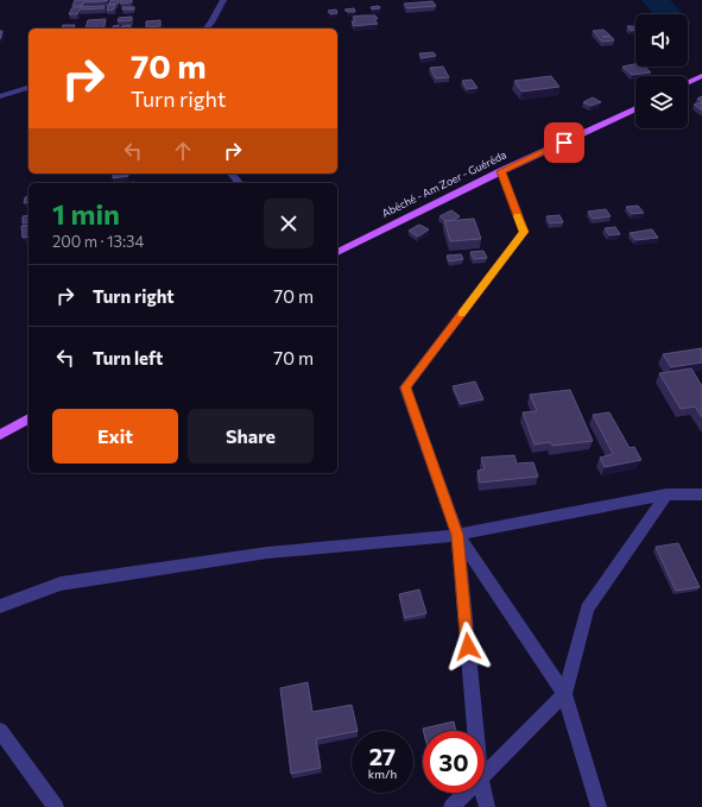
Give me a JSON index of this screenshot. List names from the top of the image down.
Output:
{
  "streets": {
    "main road": ["Abéché - Am Zoer - Guéréda"]
  },
  "page": {
    "turn": ["70 m", "Turn right"],
    "heading": ["1 min", "200 m · 13:34"],
    "list": [
      {
        "name": "Turn right",
        "value": "70 m"
      },
      {
        "name": "Turn left",
        "value": "70 m"
      }
    ],
    "buttons": ["Exit", "Share"],
    "speed": "27 km/h",
    "limit": "30"
  }
}
